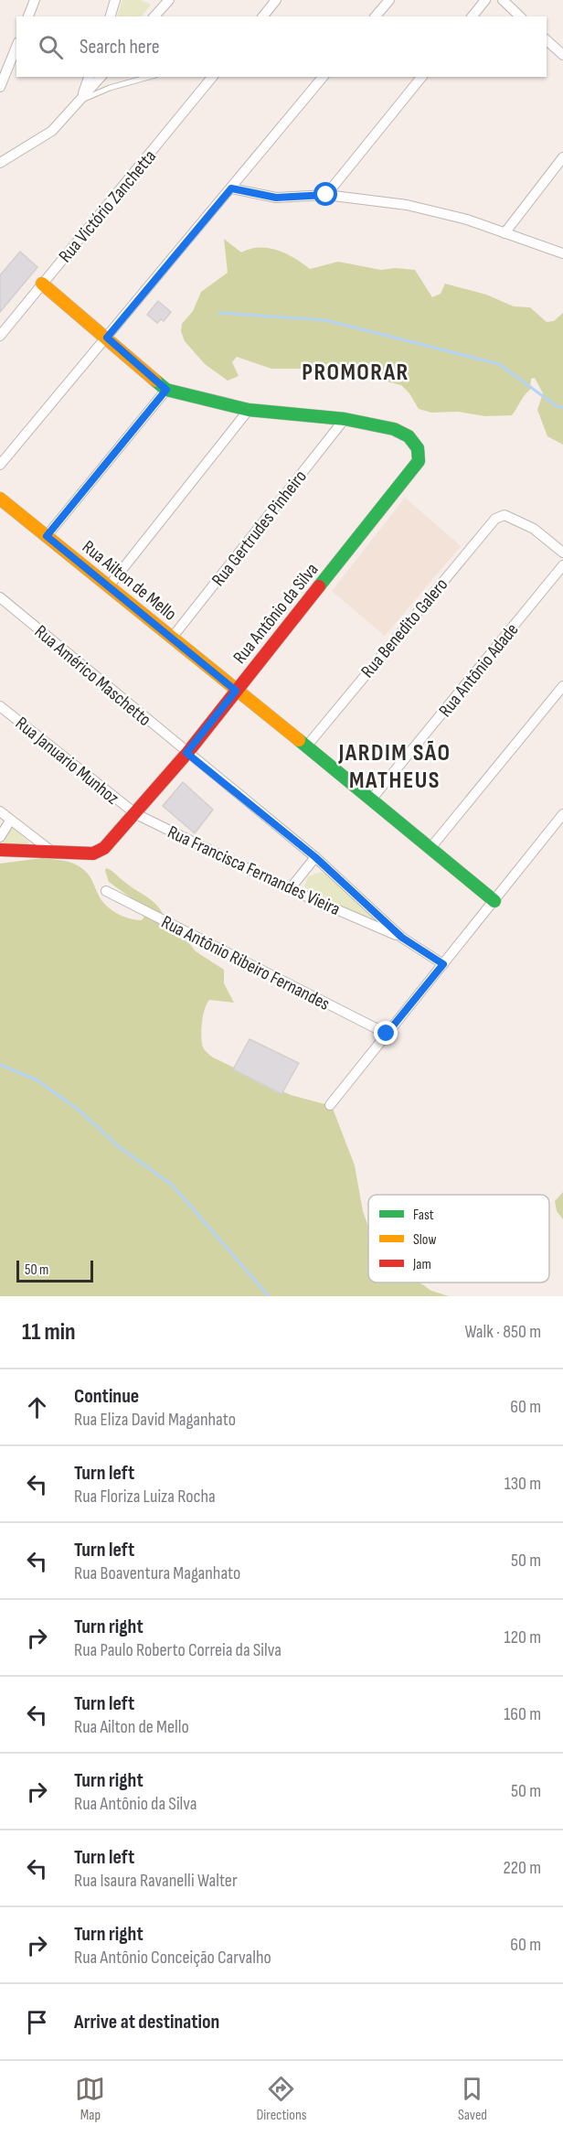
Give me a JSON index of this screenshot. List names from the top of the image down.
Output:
{
  "streets": {
    "street": [
      "Rua Victório Zanchetta",
      "Rua Gertrudes Pinheiro",
      "Rua Ailton de Mello",
      "Rua Antônio da Silva",
      "Rua Benedito Galero",
      "Rua Antônio Adade",
      "Rua Américo Maschetto",
      "Rua Januario Munhoz",
      "Rua Francisca Fernandes Vieira",
      "Rua Antônio Ribeiro Fernandes"
    ]
  },
  "crossings": [
    ["Rua Gertrudes Pinheiro", "Rua Ailton de Mello"],
    ["Rua Gertrudes Pinheiro", "Rua Antônio da Silva"],
    ["Rua Ailton de Mello", "Rua Antônio da Silva"],
    ["Rua Ailton de Mello", "Rua Benedito Galero"],
    ["Rua Ailton de Mello", "Rua Antônio Adade"],
    ["Rua Antônio da Silva", "Rua Américo Maschetto"],
    ["Rua Antônio da Silva", "Rua Januario Munhoz"],
    ["Rua Antônio da Silva", "Rua Francisca Fernandes Vieira"],
    ["Rua Américo Maschetto", "Rua Francisca Fernandes Vieira"],
    ["Rua Januario Munhoz", "Rua Francisca Fernandes Vieira"]
  ],
  "districts": ["PROMORAR", "JARDIM SÃO MATHEUS"],
  "legend": ["Fast", "Slow", "Jam"],
  "scale_bar": "50 m",
  "page": {
    "search": "Search here",
    "scale": "50 m",
    "heading": ["11 min", "Walk · 850 m"],
    "list": [
      ["Continue", "Rua Eliza David Maganhato", "60 m"],
      ["Turn left", "Rua Floriza Luiza Rocha", "130 m"],
      ["Turn left", "Rua Boaventura Maganhato", "50 m"],
      ["Turn right", "Rua Paulo Roberto Correia da Silva", "120 m"],
      ["Turn left", "Rua Ailton de Mello", "160 m"],
      ["Turn right", "Rua Antônio da Silva", "50 m"],
      ["Turn left", "Rua Isaura Ravanelli Walter", "220 m"],
      ["Turn right", "Rua Antônio Conceição Carvalho", "60 m"],
      "Arrive at destination"
    ],
    "nav": ["Map", "Directions", "Saved"]
  }
}
